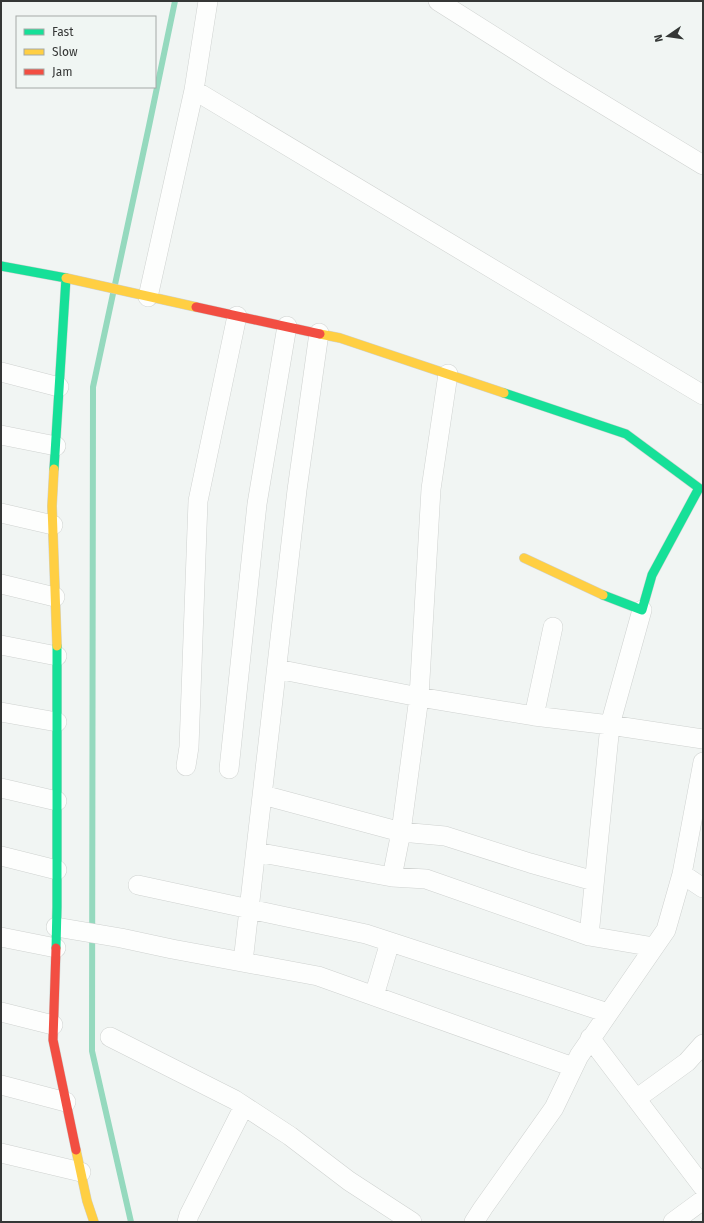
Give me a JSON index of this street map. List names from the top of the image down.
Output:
{
  "legend": ["Fast", "Slow", "Jam"],
  "north": "left"
}
